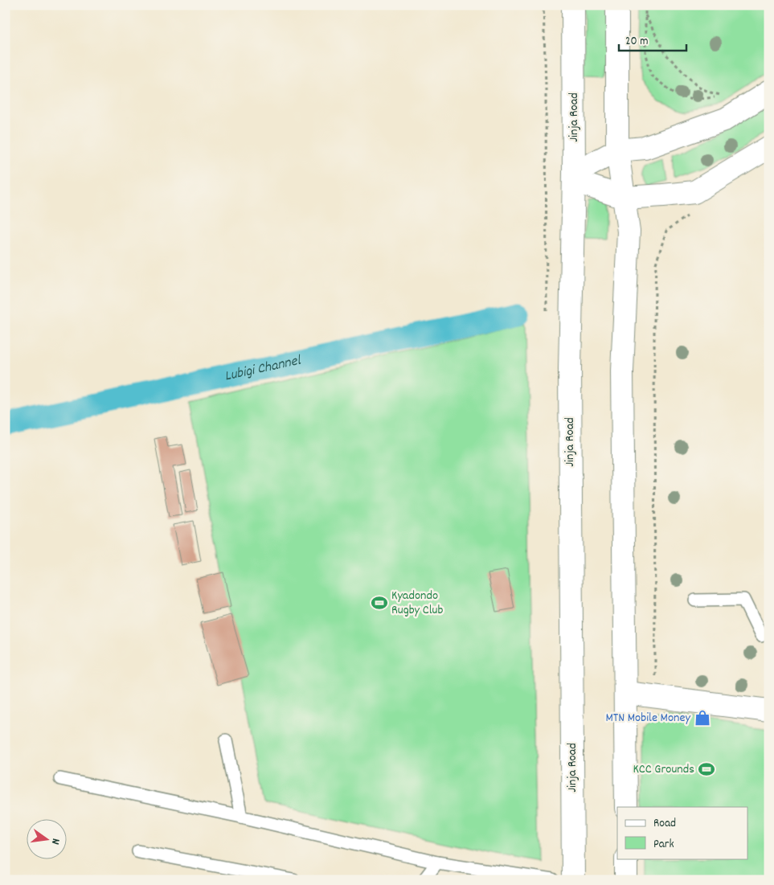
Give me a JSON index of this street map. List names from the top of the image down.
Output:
{
  "streets": {
    "main road": ["Jinja Road"]
  },
  "water": ["Lubigi Channel"],
  "places": {
    "sports": ["Kyadondo Rugby Club", "KCC Grounds"],
    "shop": ["MTN Mobile Money"]
  },
  "legend": ["Road", "Park"],
  "scale_bar": "20 m",
  "north": "right"
}
